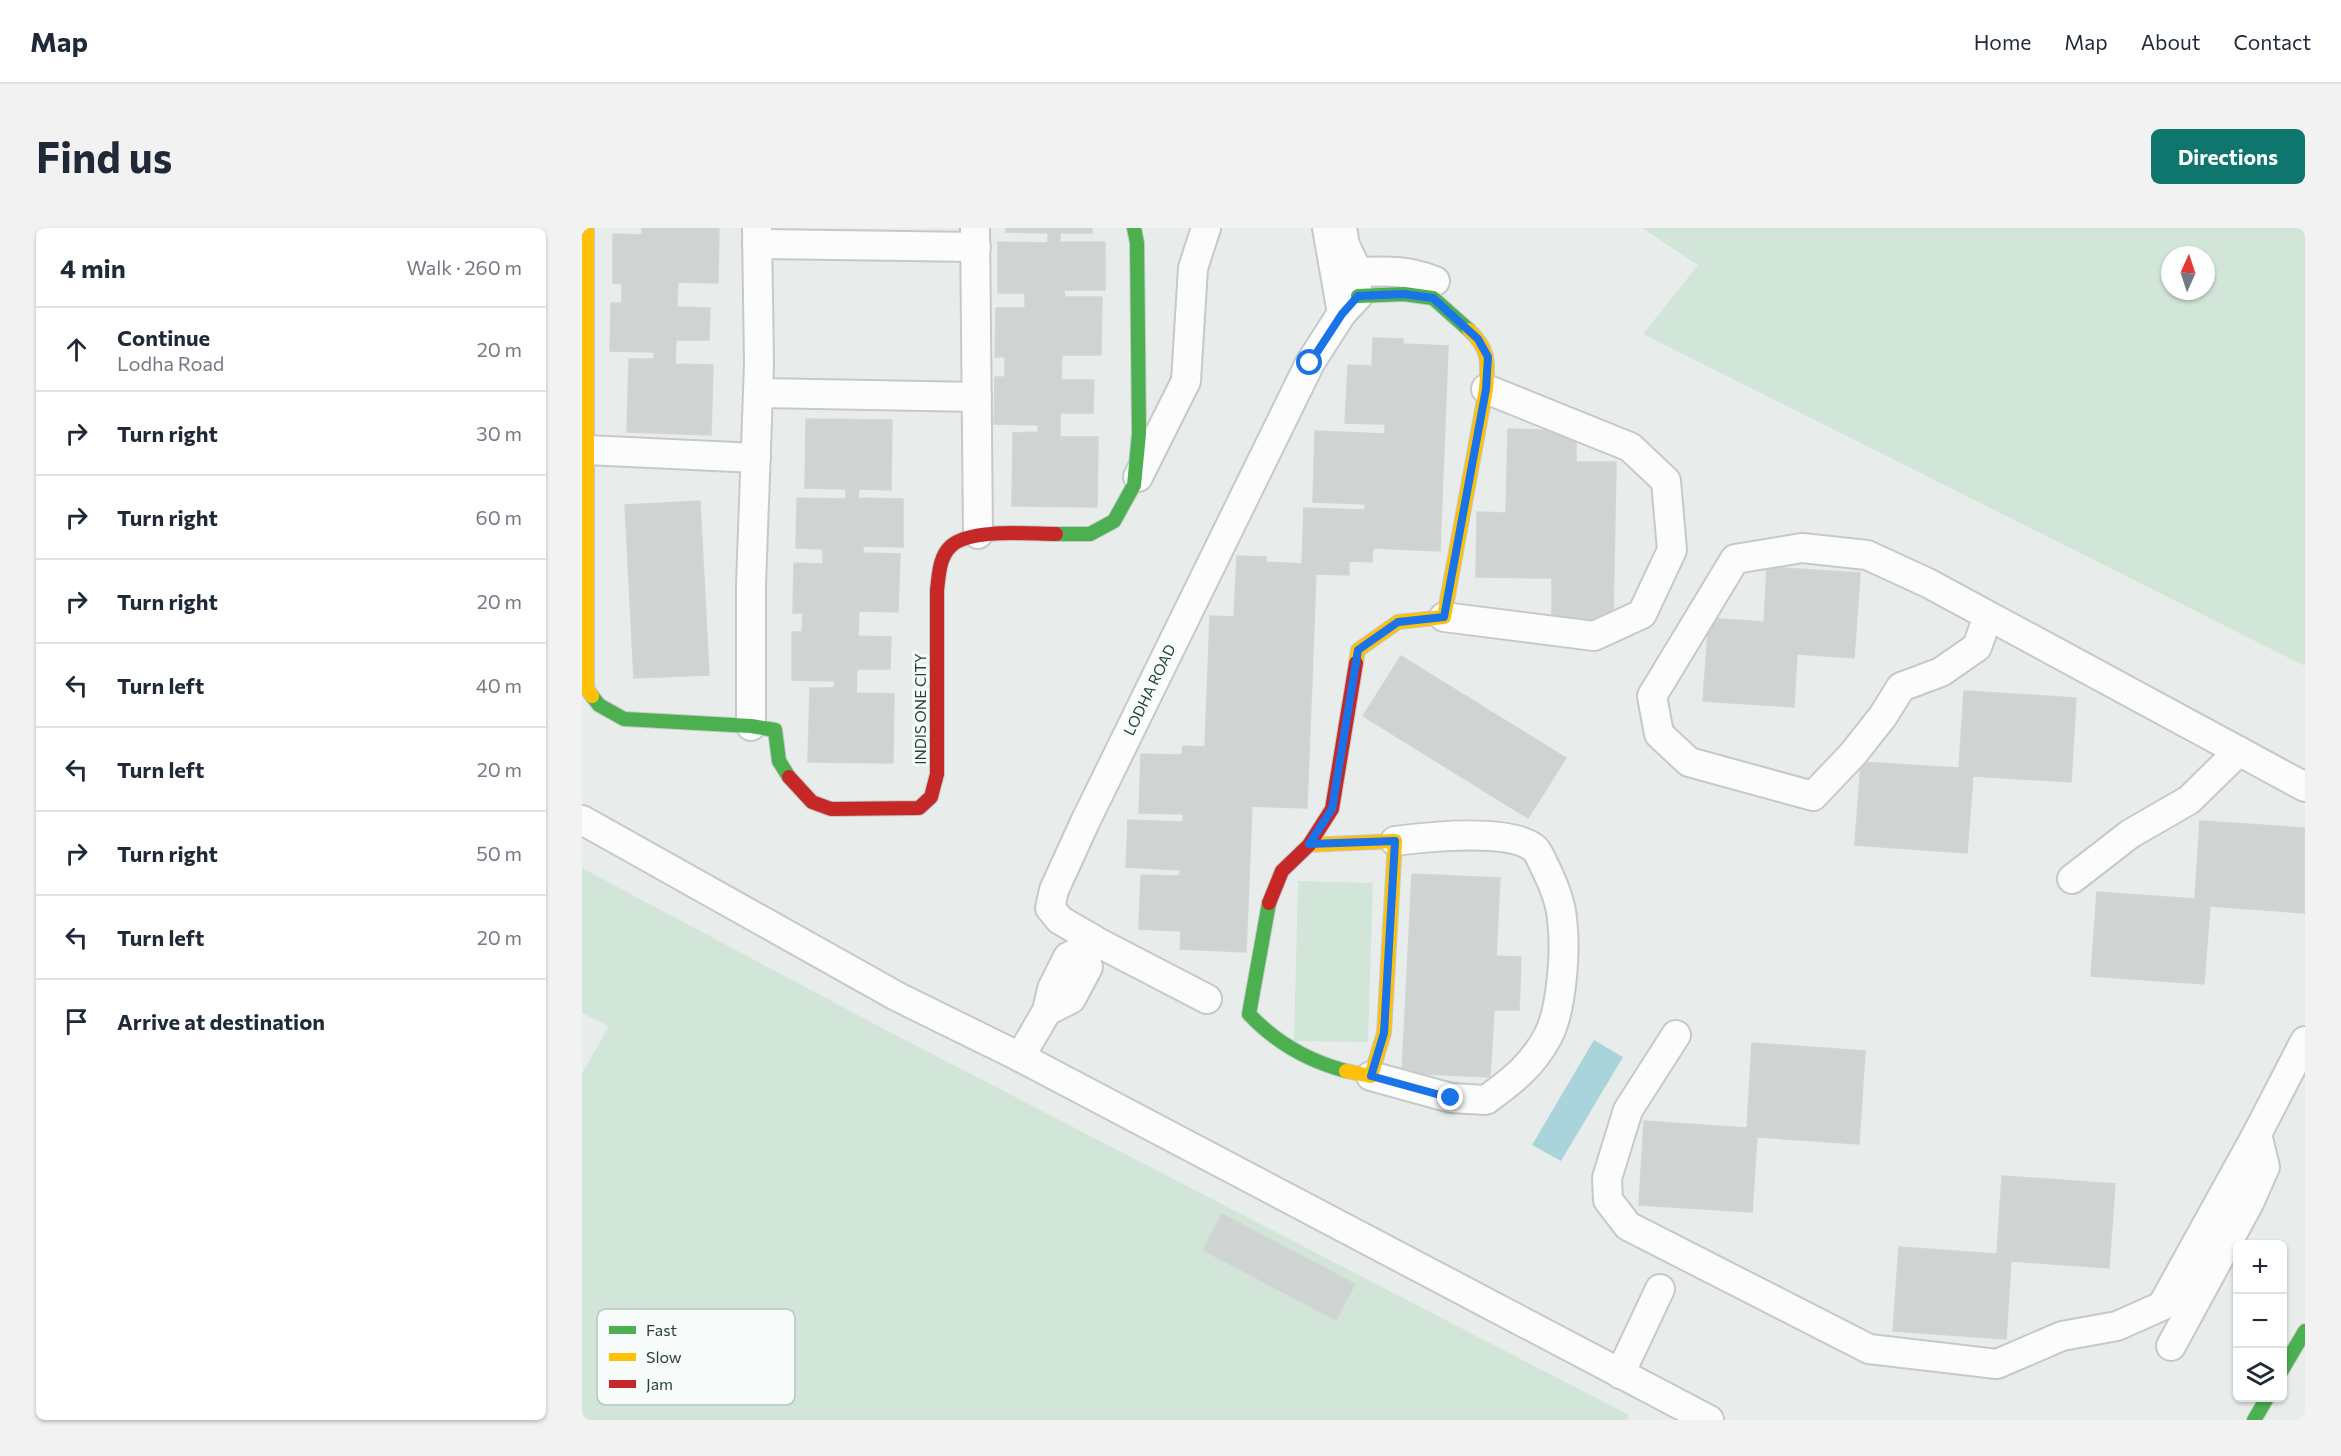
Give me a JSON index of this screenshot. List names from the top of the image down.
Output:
{
  "streets": {
    "street": ["LODHA ROAD", "INDIS ONE CITY"]
  },
  "legend": ["Fast", "Slow", "Jam"],
  "north": "top",
  "page": {
    "header": "Map",
    "nav": [
      "Home",
      "Map",
      "About",
      "Contact"
    ],
    "buttons": "Directions",
    "title": "Find us",
    "heading": ["4 min", "Walk · 260 m"],
    "list": [
      ["Continue", "Lodha Road", "20 m"],
      ["Turn right", "30 m"],
      ["Turn right", "60 m"],
      ["Turn right", "20 m"],
      ["Turn left", "40 m"],
      ["Turn left", "20 m"],
      ["Turn right", "50 m"],
      ["Turn left", "20 m"],
      "Arrive at destination"
    ],
    "map_buttons": ["+", "−"]
  }
}
